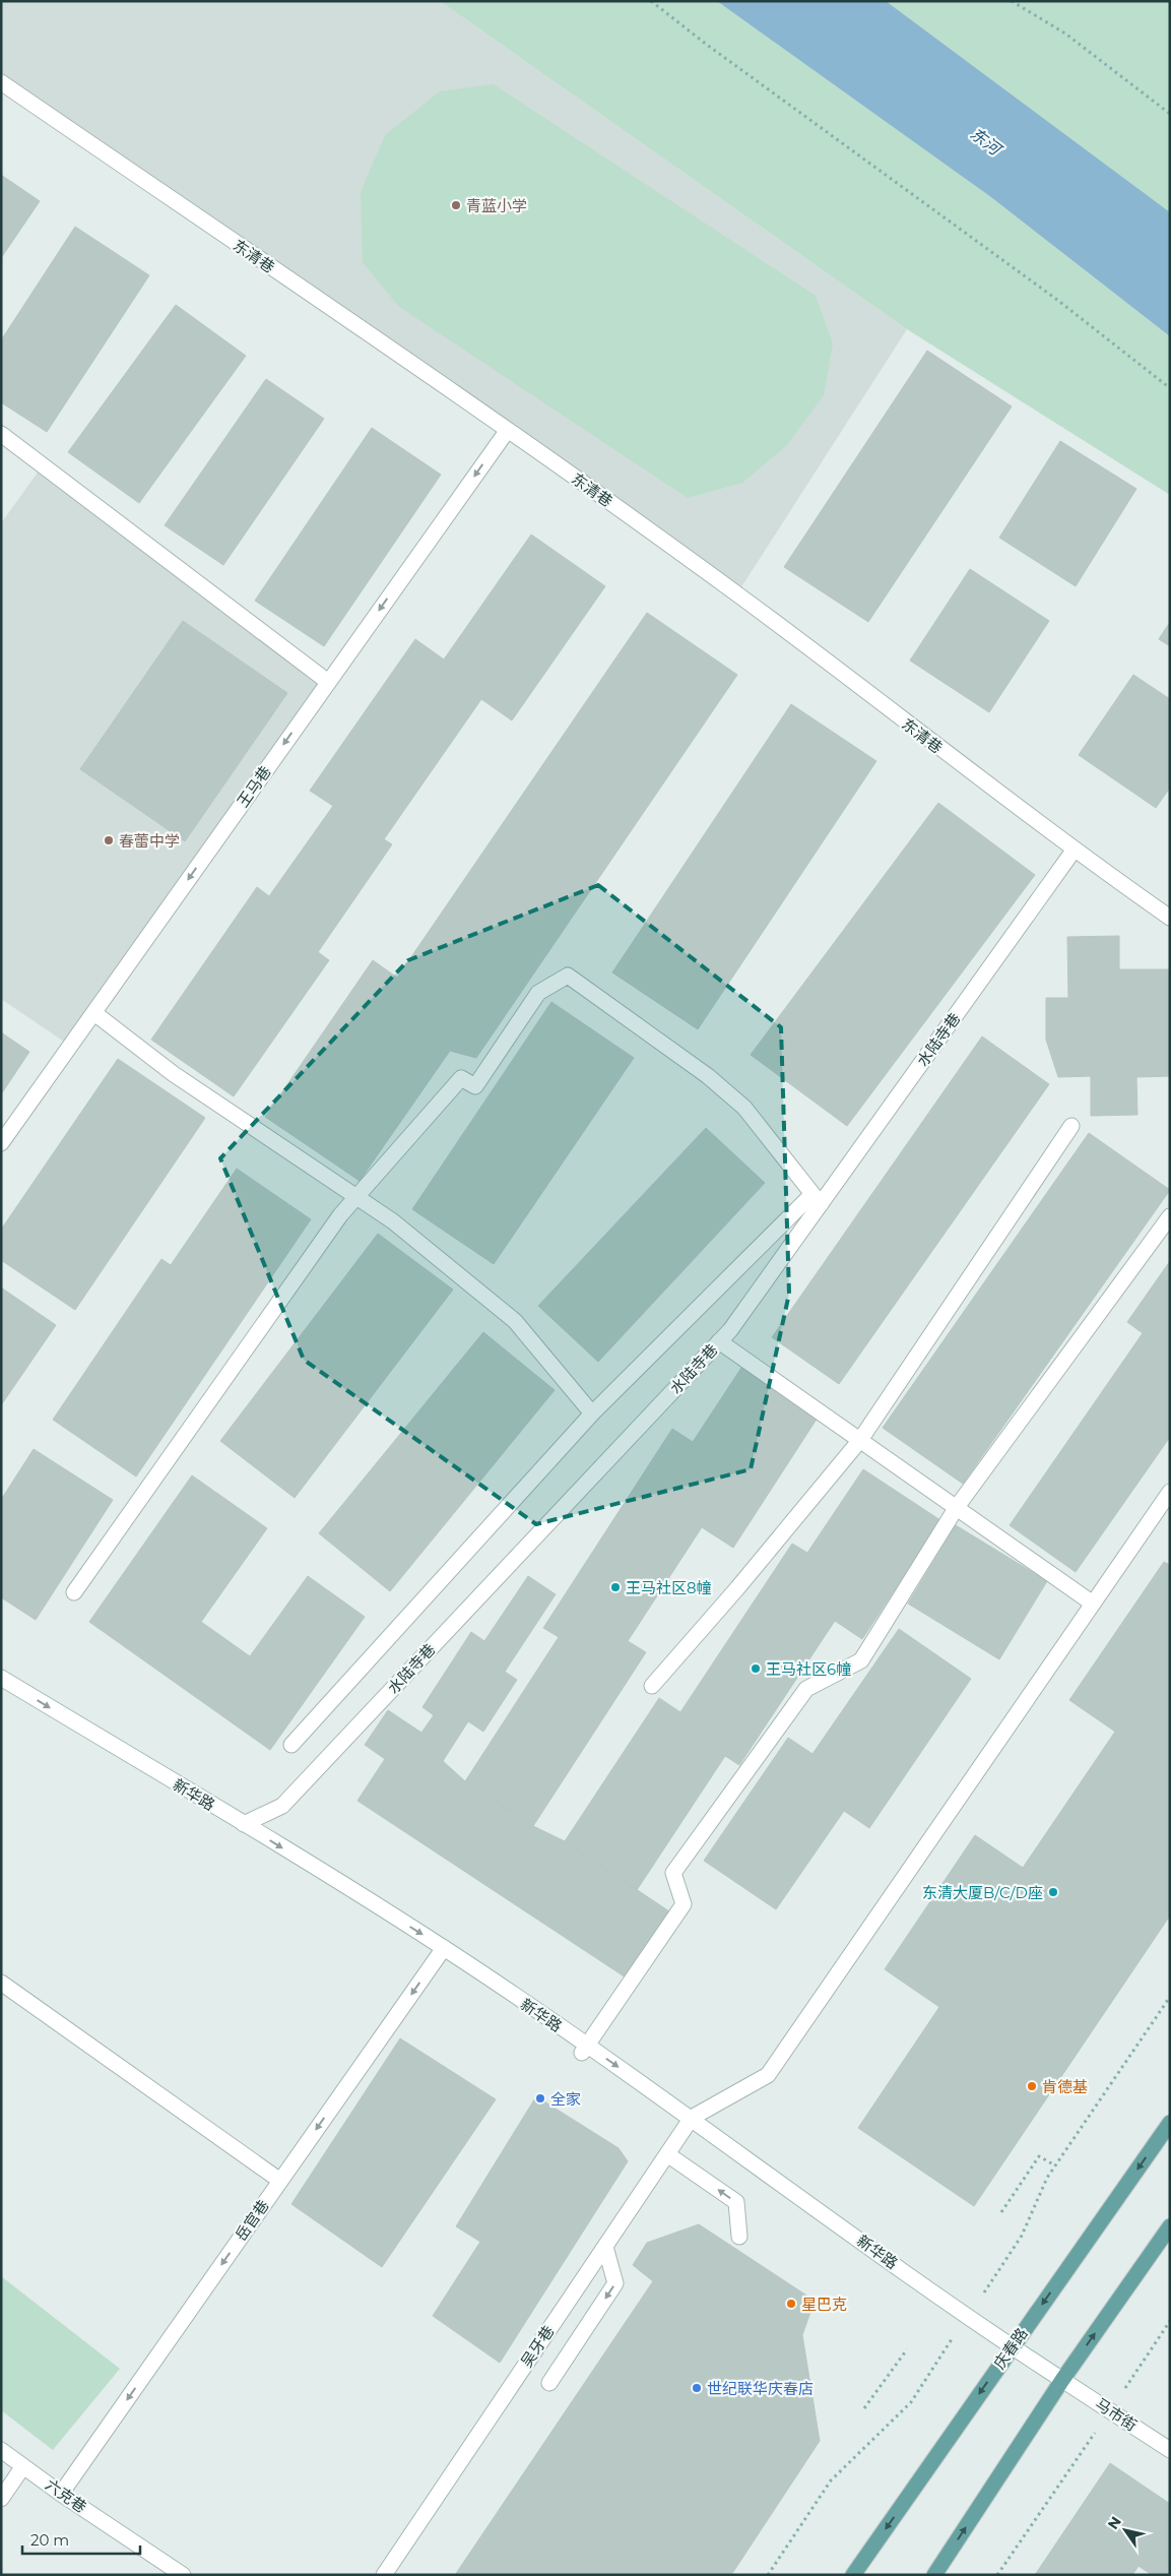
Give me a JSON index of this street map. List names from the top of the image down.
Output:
{
  "streets": {
    "main road": ["庆春路"],
    "street": [
      "东清巷",
      "王马巷",
      "水陆寺巷",
      "新华路",
      "岳官巷",
      "吴牙巷",
      "马市街",
      "六克巷"
    ]
  },
  "crossings": [
    ["东清巷", "王马巷"],
    ["东清巷", "水陆寺巷"],
    ["水陆寺巷", "新华路"],
    ["新华路", "岳官巷"],
    ["新华路", "吴牙巷"],
    ["新华路", "庆春路"],
    ["新华路", "马市街"],
    ["岳官巷", "六克巷"]
  ],
  "one_way": ["王马巷", "新华路", "岳官巷"],
  "water": ["东河"],
  "places": [
    "青蓝小学",
    "春蕾中学",
    "王马社区8幢",
    "王马社区6幢",
    "东清大厦B/C/D座",
    "肯德基",
    "全家",
    "星巴克",
    "世纪联华庆春店"
  ],
  "scale_bar": "20 m",
  "north": "top left"
}
